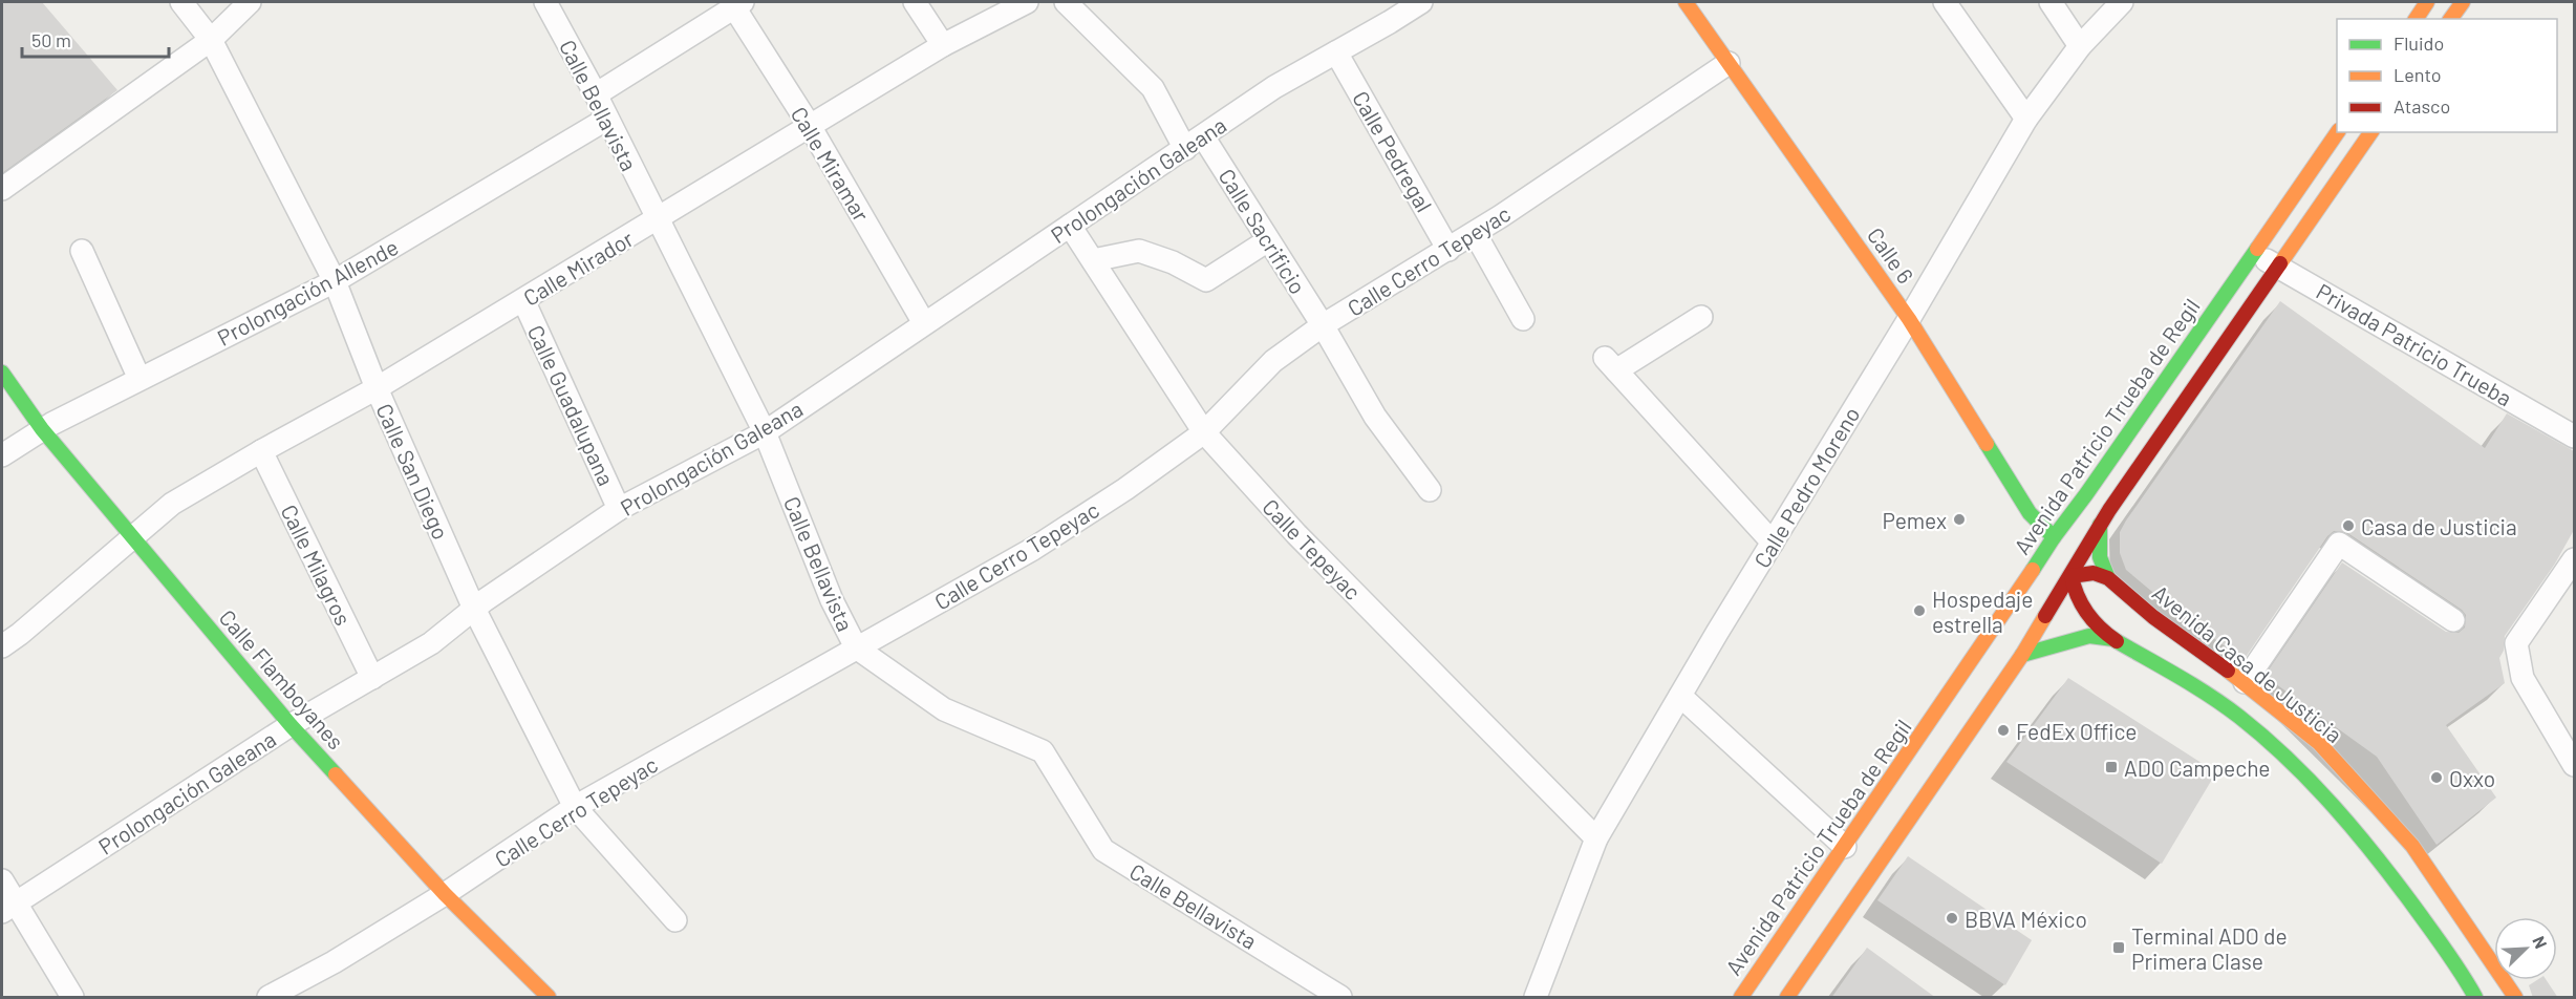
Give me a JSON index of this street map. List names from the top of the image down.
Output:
{
  "streets": {
    "street": [
      "Calle Bellavista",
      "Calle Pedregal",
      "Calle Miramar",
      "Prolongación Galeana",
      "Calle Sacrificio",
      "Calle 6",
      "Calle Cerro Tepeyac",
      "Calle Mirador",
      "Prolongación Allende",
      "Privada Patricio Trueba",
      "Calle Guadalupana",
      "Avenida Patricio Trueba de Regil",
      "Calle San Diego",
      "Calle Pedro Moreno",
      "Calle Tepeyac",
      "Calle Milagros",
      "Avenida Casa de Justicia",
      "Calle Flamboyanes"
    ]
  },
  "crossings": [
    ["Calle Bellavista", "Prolongación Galeana"],
    ["Calle Bellavista", "Calle Cerro Tepeyac"],
    ["Calle Bellavista", "Calle Mirador"],
    ["Calle Bellavista", "Prolongación Allende"],
    ["Calle Pedregal", "Prolongación Galeana"],
    ["Calle Pedregal", "Calle Cerro Tepeyac"],
    ["Calle Miramar", "Prolongación Galeana"],
    ["Calle Miramar", "Calle Mirador"],
    ["Prolongación Galeana", "Calle Sacrificio"],
    ["Prolongación Galeana", "Calle Guadalupana"],
    ["Prolongación Galeana", "Calle San Diego"],
    ["Prolongación Galeana", "Calle Tepeyac"],
    ["Prolongación Galeana", "Calle Milagros"],
    ["Prolongación Galeana", "Calle Flamboyanes"],
    ["Calle Sacrificio", "Calle Cerro Tepeyac"],
    ["Calle 6", "Calle Cerro Tepeyac"],
    ["Calle 6", "Avenida Patricio Trueba de Regil"],
    ["Calle 6", "Calle Pedro Moreno"],
    ["Calle Cerro Tepeyac", "Calle San Diego"],
    ["Calle Cerro Tepeyac", "Calle Tepeyac"],
    ["Calle Cerro Tepeyac", "Calle Flamboyanes"],
    ["Calle Mirador", "Calle Guadalupana"],
    ["Calle Mirador", "Calle San Diego"],
    ["Calle Mirador", "Calle Milagros"],
    ["Calle Mirador", "Calle Flamboyanes"],
    ["Prolongación Allende", "Calle San Diego"],
    ["Prolongación Allende", "Calle Flamboyanes"],
    ["Privada Patricio Trueba", "Avenida Patricio Trueba de Regil"],
    ["Calle Pedro Moreno", "Calle Tepeyac"]
  ],
  "places": {
    "other": [
      "Pemex",
      "Casa de Justicia",
      "Hospedaje estrella",
      "FedEx Office",
      "Oxxo",
      "BBVA México"
    ],
    "transit": ["ADO Campeche", "Terminal ADO de Primera Clase"]
  },
  "legend": ["Fluido", "Lento", "Atasco"],
  "scale_bar": "50 m",
  "north": "top right"
}
